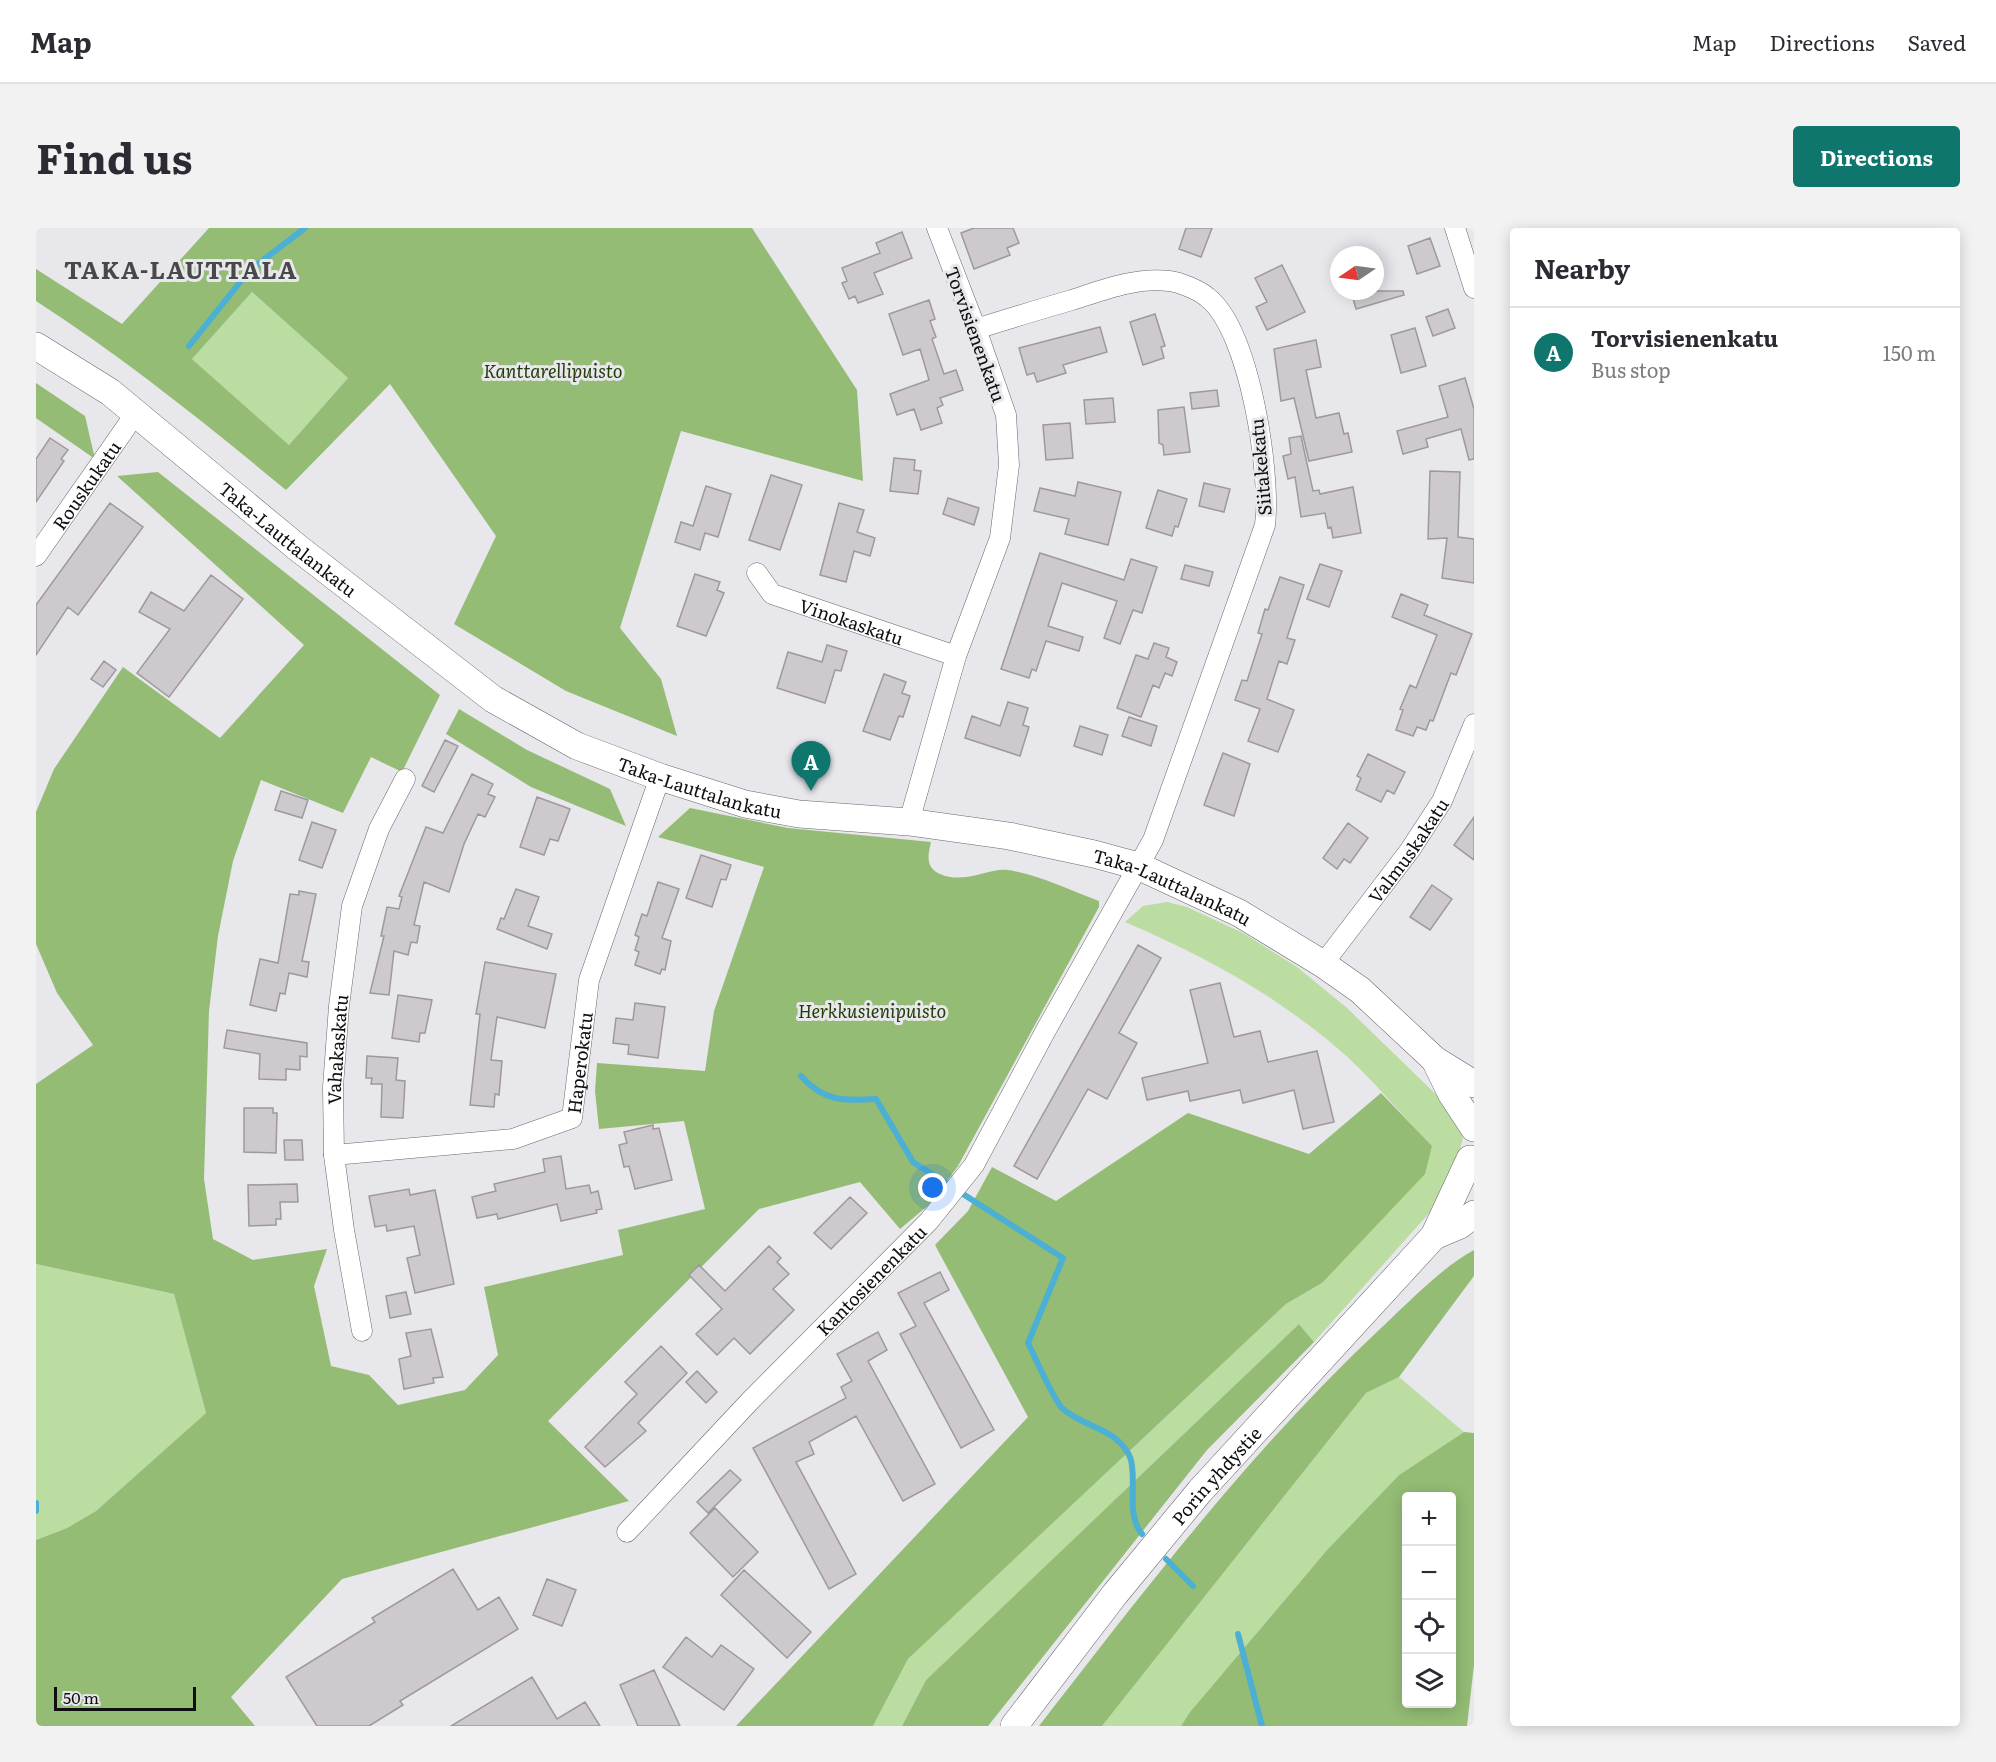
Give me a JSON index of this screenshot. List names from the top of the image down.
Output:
{
  "streets": {
    "main road": ["Taka-Lauttalankatu", "Porin yhdystie"],
    "street": [
      "Torvisienenkatu",
      "Siitakekatu",
      "Rouskukatu",
      "Vinokaskatu",
      "Valmuskakatu",
      "Vahakaskatu",
      "Haperokatu",
      "Kantosienenkatu"
    ]
  },
  "crossings": [
    ["Torvisienenkatu", "Siitakekatu"],
    ["Torvisienenkatu", "Taka-Lauttalankatu"],
    ["Torvisienenkatu", "Vinokaskatu"],
    ["Siitakekatu", "Taka-Lauttalankatu"],
    ["Siitakekatu", "Kantosienenkatu"],
    ["Rouskukatu", "Taka-Lauttalankatu"],
    ["Taka-Lauttalankatu", "Valmuskakatu"],
    ["Taka-Lauttalankatu", "Haperokatu"],
    ["Taka-Lauttalankatu", "Kantosienenkatu"],
    ["Vahakaskatu", "Haperokatu"]
  ],
  "districts": ["TAKA-LAUTTALA"],
  "parks": ["Kanttarellipuisto", "Herkkusienipuisto"],
  "scale_bar": "50 m",
  "north": "left",
  "page": {
    "header": "Map",
    "nav": ["Map", "Directions", "Saved"],
    "title": "Find us",
    "buttons": "Directions",
    "heading": "Nearby",
    "list": [
      {
        "mark": "A",
        "name": "Torvisienenkatu",
        "note": "Bus stop",
        "value": "150 m"
      }
    ],
    "pins": "A",
    "map_buttons": ["+", "−"],
    "scale": "50 m"
  }
}
